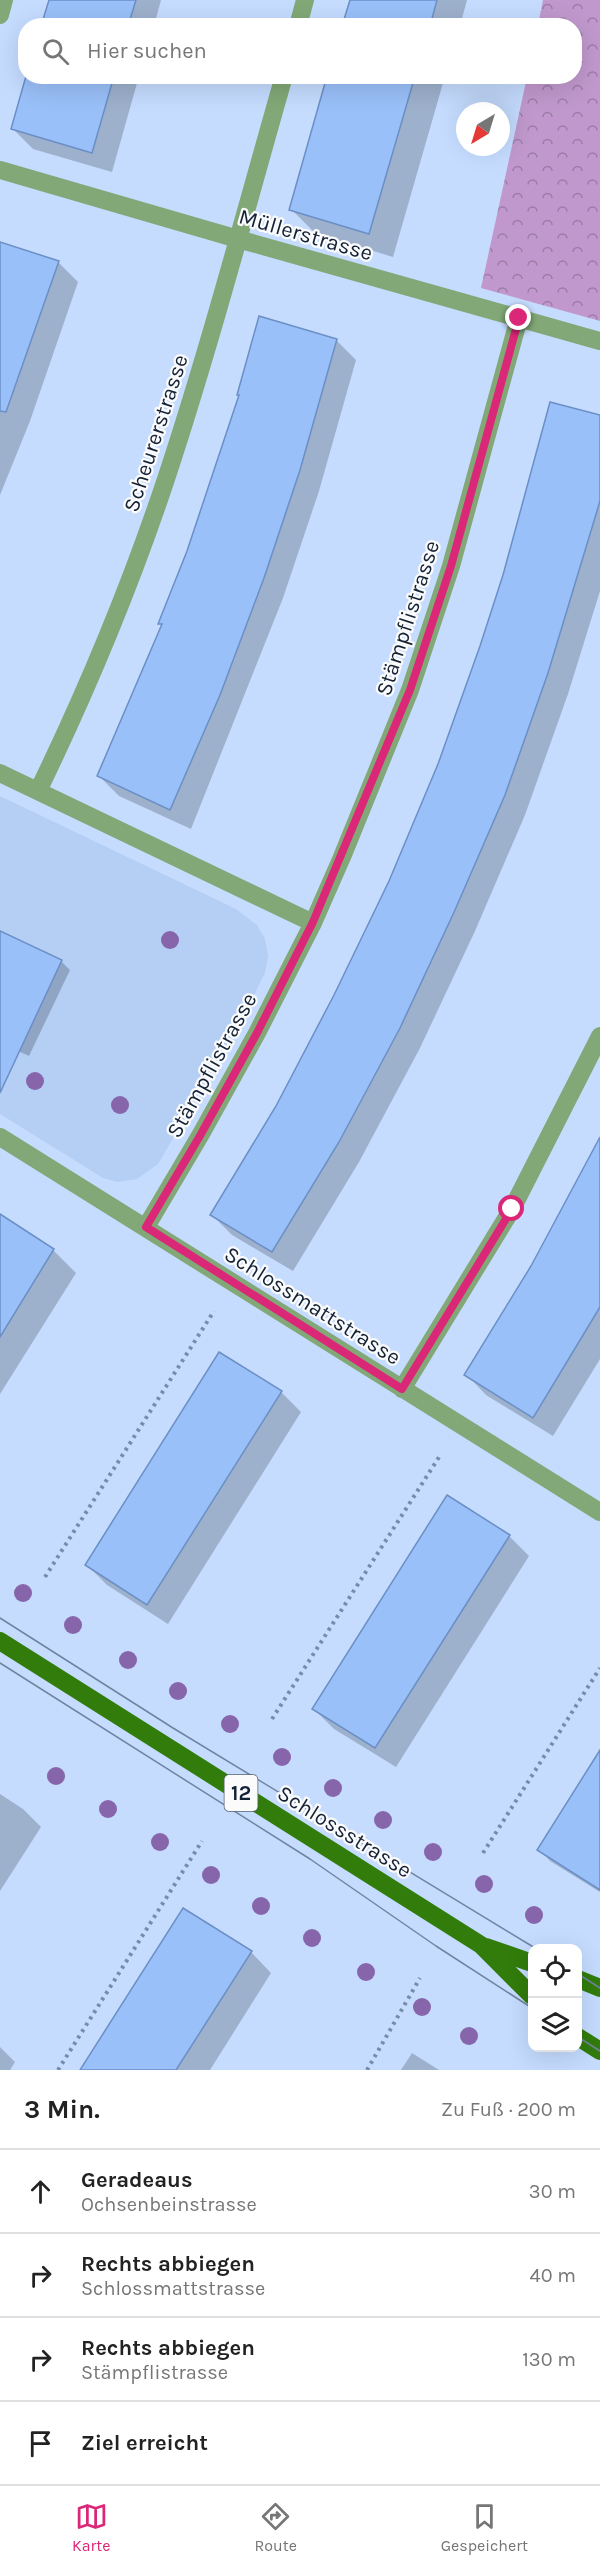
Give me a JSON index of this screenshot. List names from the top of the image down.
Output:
{
  "streets": {
    "main road": ["12", "Schlossstrasse"],
    "street": [
      "Müllerstrasse",
      "Scheurerstrasse",
      "Stämpflistrasse",
      "Schlossmattstrasse"
    ]
  },
  "crossings": [
    ["Müllerstrasse", "Scheurerstrasse"],
    ["Müllerstrasse", "Stämpflistrasse"],
    ["Stämpflistrasse", "Schlossmattstrasse"]
  ],
  "north": "bottom left",
  "page": {
    "search": "Hier suchen",
    "heading": ["3 Min.", "Zu Fuß · 200 m"],
    "list": [
      ["Geradeaus", "Ochsenbeinstrasse", "30 m"],
      ["Rechts abbiegen", "Schlossmattstrasse", "40 m"],
      ["Rechts abbiegen", "Stämpflistrasse", "130 m"],
      "Ziel erreicht"
    ],
    "nav": ["Karte", "Route", "Gespeichert"]
  }
}
